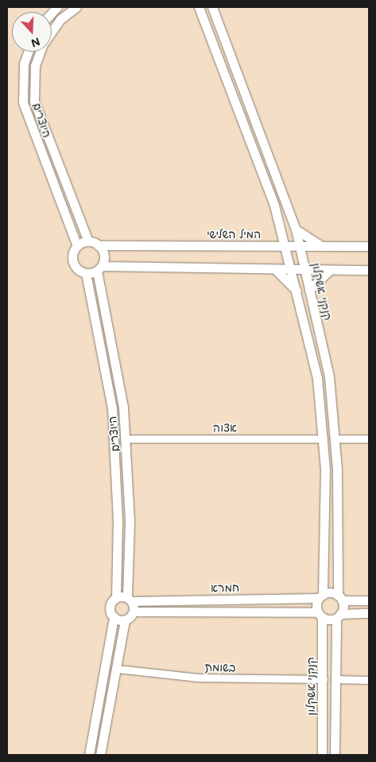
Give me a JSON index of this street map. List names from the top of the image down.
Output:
{
  "streets": {
    "street": [
      "היוצרים",
      "המיל השלישי",
      "קנקני אשקלון",
      "אצוה",
      "חמרא",
      "בשומת"
    ]
  },
  "crossings": [
    ["היוצרים", "המיל השלישי"],
    ["היוצרים", "אצוה"],
    ["היוצרים", "חמרא"],
    ["המיל השלישי", "קנקני אשקלון"],
    ["קנקני אשקלון", "חמרא"],
    ["קנקני אשקלון", "בשומת"]
  ],
  "north": "bottom"
}
